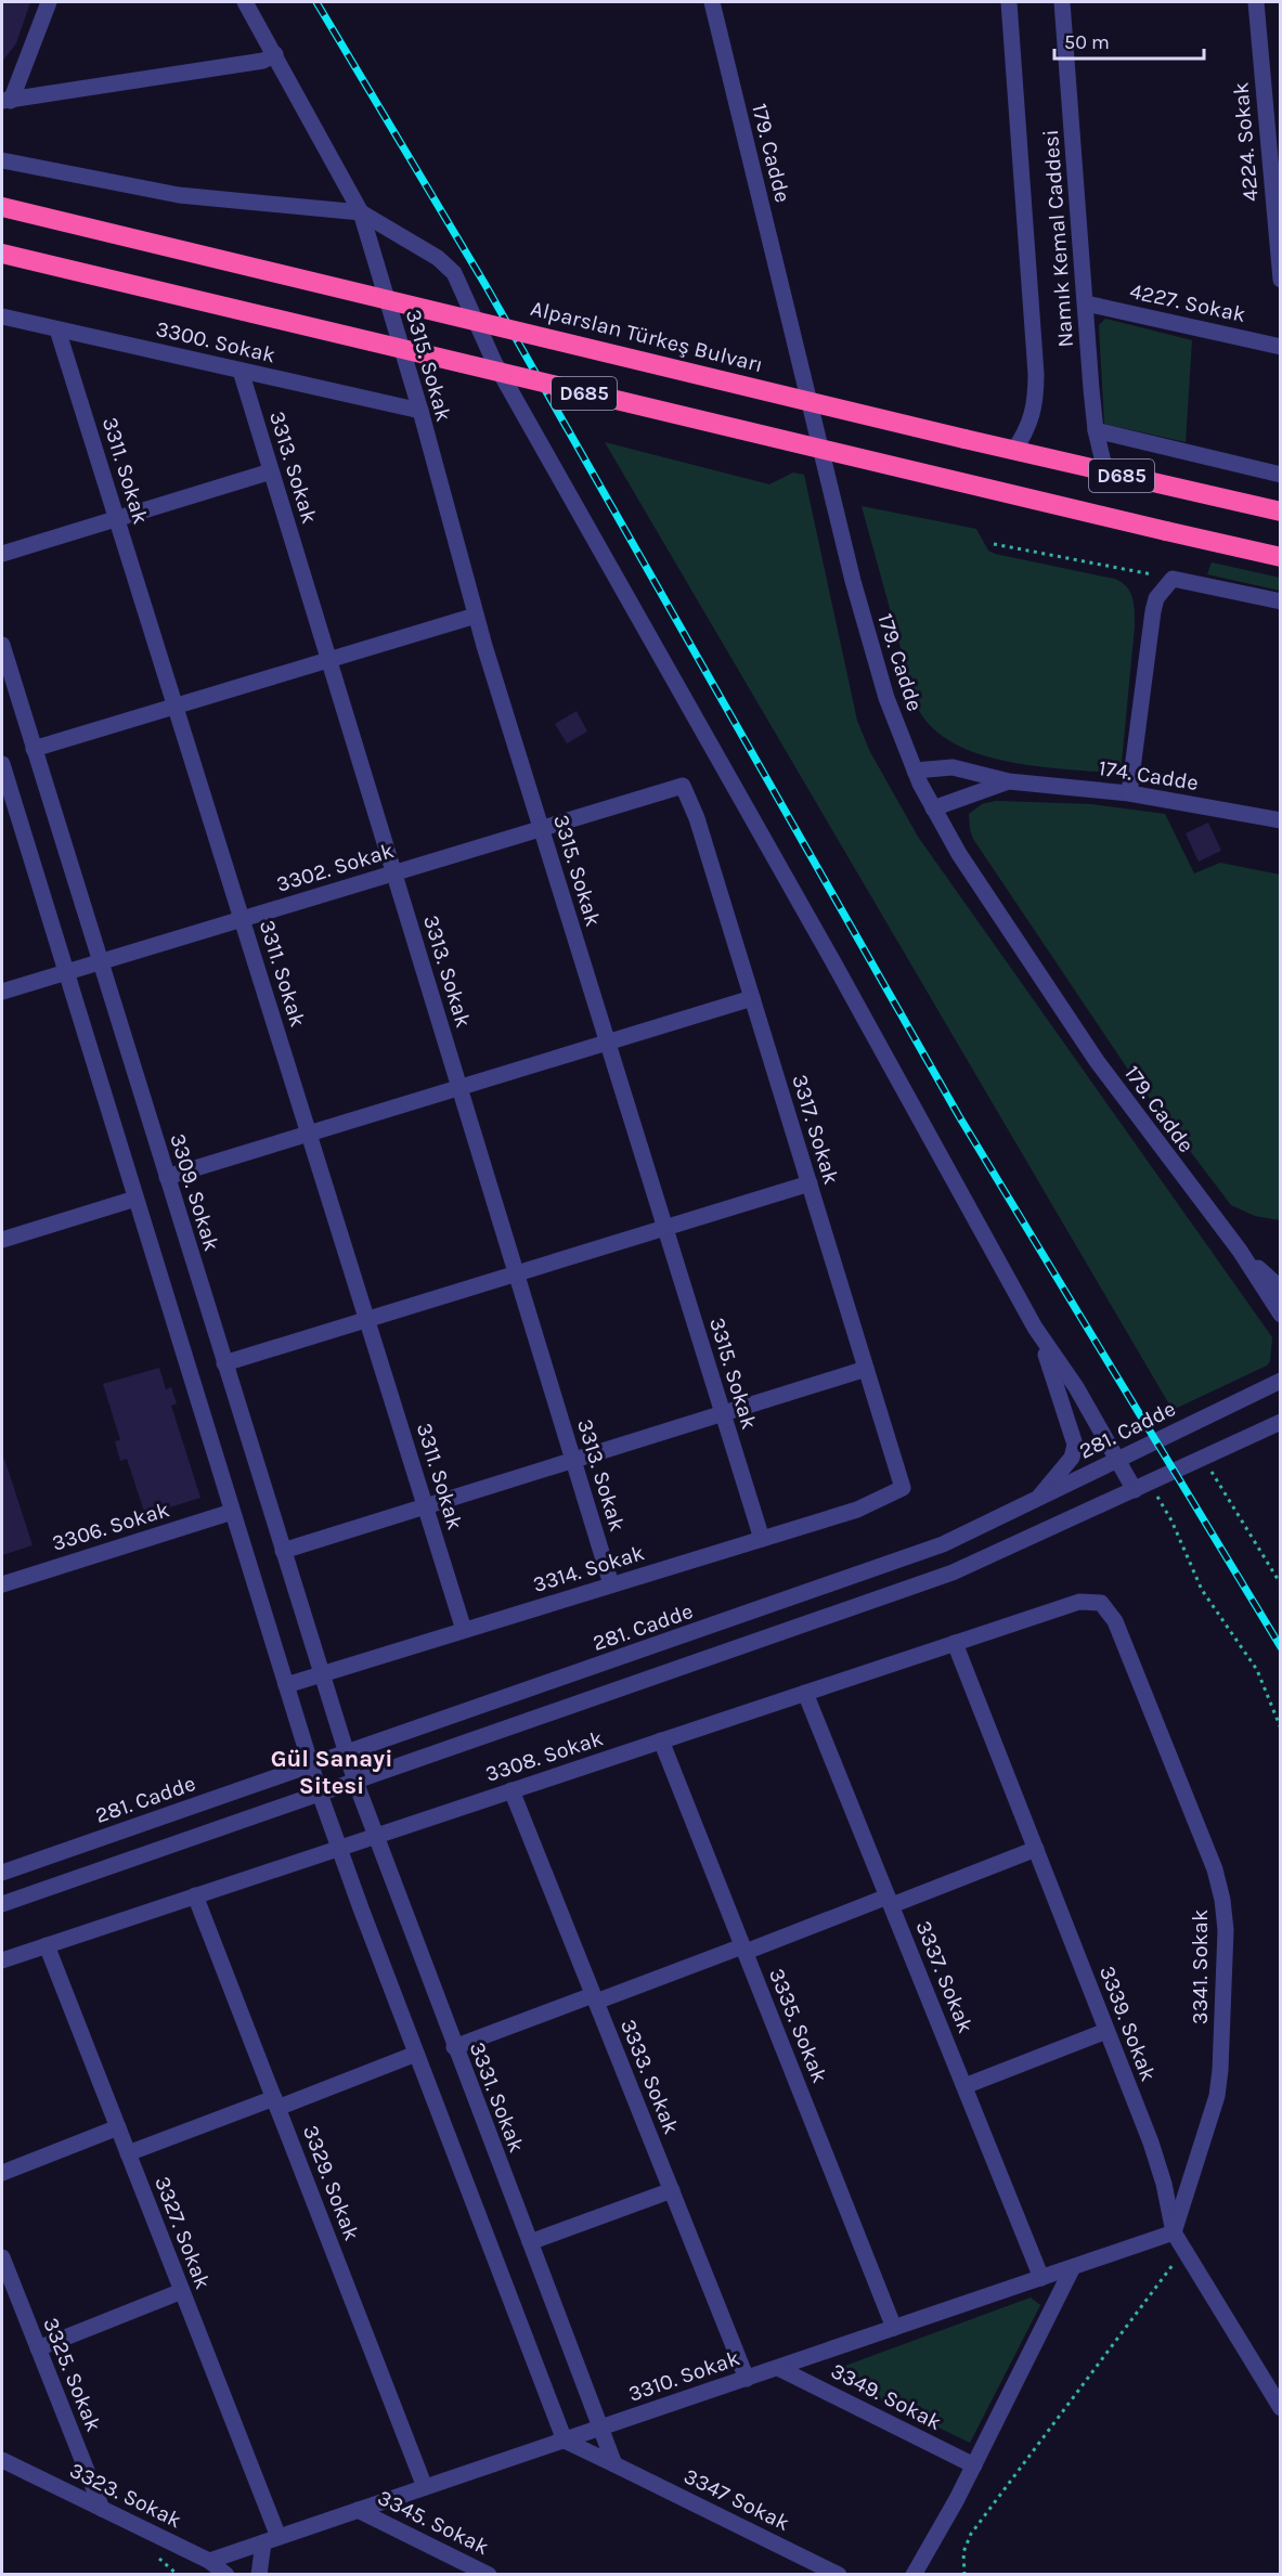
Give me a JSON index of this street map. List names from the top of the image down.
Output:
{
  "streets": {
    "highway": ["Alparslan Türkeş Bulvarı", "D685"],
    "street": [
      "4224. Sokak",
      "179. Cadde",
      "Namık Kemal Caddesi",
      "4227. Sokak",
      "3300. Sokak",
      "3315. Sokak",
      "3313. Sokak",
      "3311. Sokak",
      "174. Cadde",
      "3302. Sokak",
      "3317. Sokak",
      "3309. Sokak",
      "281. Cadde",
      "3306. Sokak",
      "3314. Sokak",
      "3308. Sokak",
      "3341. Sokak",
      "3337. Sokak",
      "3339. Sokak",
      "3335. Sokak",
      "3333. Sokak",
      "3331. Sokak",
      "3329. Sokak",
      "3327. Sokak",
      "3325. Sokak",
      "3310. Sokak",
      "3349. Sokak",
      "3323. Sokak",
      "3347 Sokak",
      "3345. Sokak"
    ]
  },
  "crossings": [
    ["Namık Kemal Caddesi", "4227. Sokak"],
    ["Namık Kemal Caddesi", "Alparslan Türkeş Bulvarı"],
    ["3300. Sokak", "3315. Sokak"],
    ["3300. Sokak", "3313. Sokak"],
    ["3300. Sokak", "3311. Sokak"],
    ["3315. Sokak", "3302. Sokak"],
    ["3315. Sokak", "3314. Sokak"],
    ["3313. Sokak", "3302. Sokak"],
    ["3313. Sokak", "3314. Sokak"],
    ["3311. Sokak", "3302. Sokak"],
    ["3311. Sokak", "3314. Sokak"],
    ["3302. Sokak", "3317. Sokak"],
    ["3302. Sokak", "3309. Sokak"],
    ["3317. Sokak", "3314. Sokak"],
    ["3309. Sokak", "281. Cadde"],
    ["3309. Sokak", "3314. Sokak"],
    ["3309. Sokak", "3331. Sokak"],
    ["3308. Sokak", "3341. Sokak"],
    ["3308. Sokak", "3337. Sokak"],
    ["3308. Sokak", "3339. Sokak"],
    ["3308. Sokak", "3335. Sokak"],
    ["3308. Sokak", "3333. Sokak"],
    ["3308. Sokak", "3331. Sokak"],
    ["3308. Sokak", "3329. Sokak"],
    ["3308. Sokak", "3327. Sokak"],
    ["3341. Sokak", "3339. Sokak"],
    ["3341. Sokak", "3310. Sokak"],
    ["3337. Sokak", "3310. Sokak"],
    ["3339. Sokak", "3310. Sokak"],
    ["3335. Sokak", "3310. Sokak"],
    ["3333. Sokak", "3310. Sokak"],
    ["3331. Sokak", "3310. Sokak"],
    ["3331. Sokak", "3347 Sokak"],
    ["3329. Sokak", "3310. Sokak"],
    ["3327. Sokak", "3310. Sokak"],
    ["3325. Sokak", "3323. Sokak"],
    ["3310. Sokak", "3349. Sokak"],
    ["3310. Sokak", "3323. Sokak"],
    ["3310. Sokak", "3347 Sokak"],
    ["3310. Sokak", "3345. Sokak"]
  ],
  "districts": ["Gül Sanayi Sitesi"],
  "scale_bar": "50 m"
}
